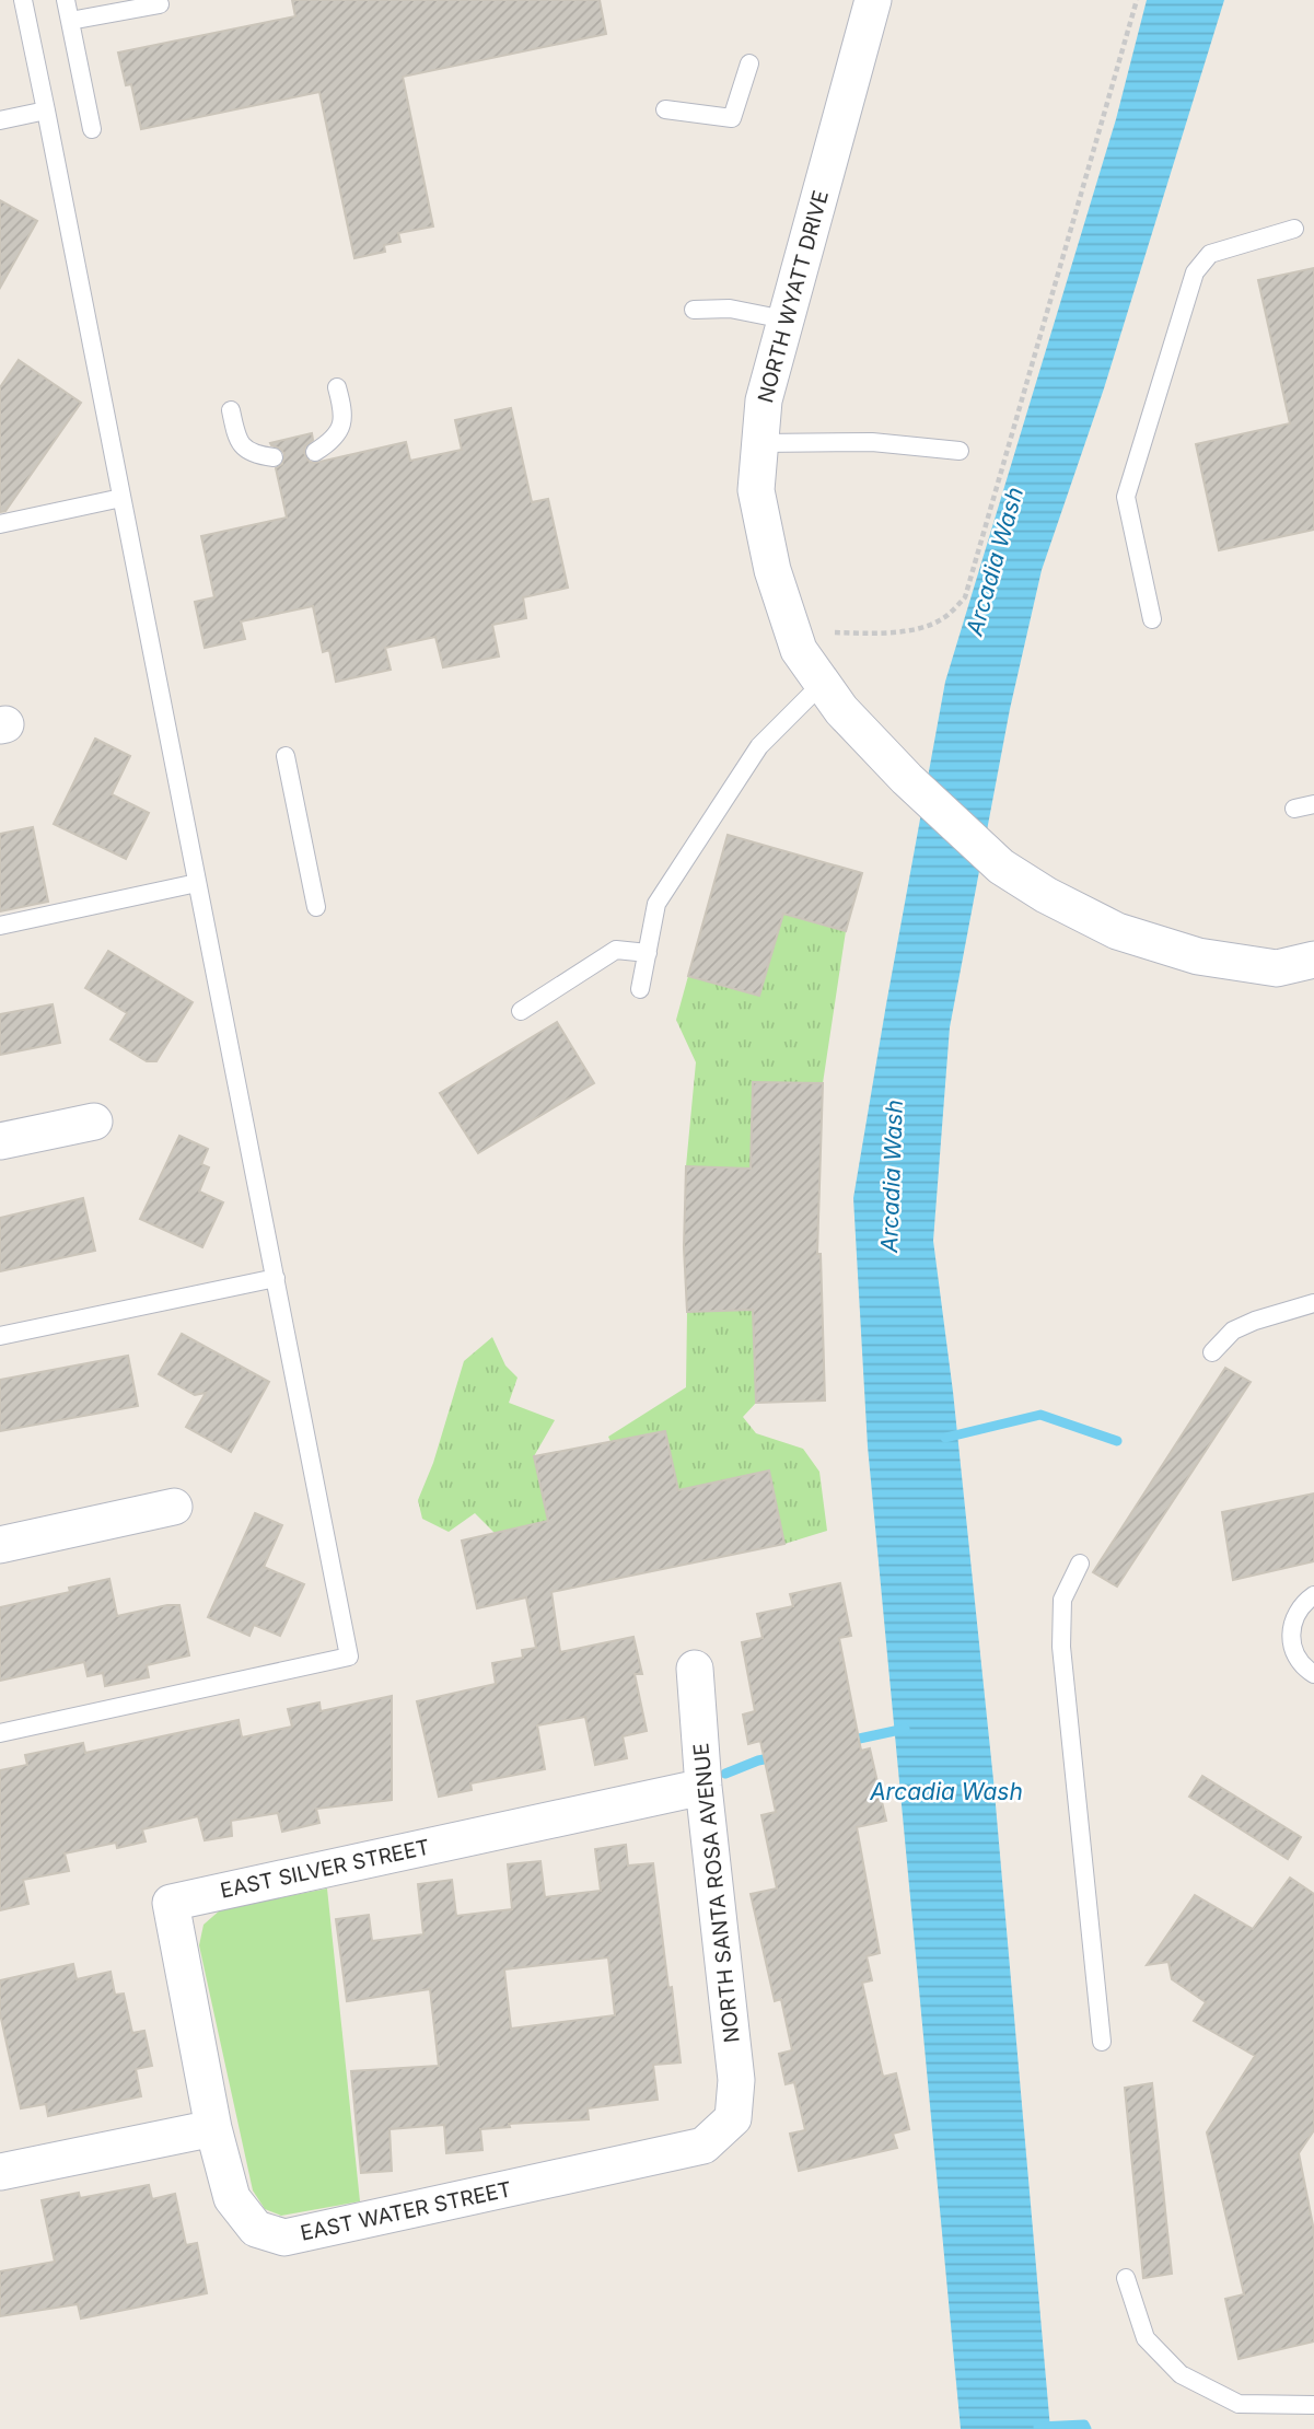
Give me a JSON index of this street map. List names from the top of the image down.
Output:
{
  "streets": {
    "street": [
      "NORTH WYATT DRIVE",
      "EAST SILVER STREET",
      "NORTH SANTA ROSA AVENUE",
      "EAST WATER STREET"
    ]
  },
  "crossings": [
    ["EAST SILVER STREET", "NORTH SANTA ROSA AVENUE"],
    ["EAST SILVER STREET", "EAST WATER STREET"],
    ["NORTH SANTA ROSA AVENUE", "EAST WATER STREET"]
  ],
  "water": ["Arcadia Wash"]
}
